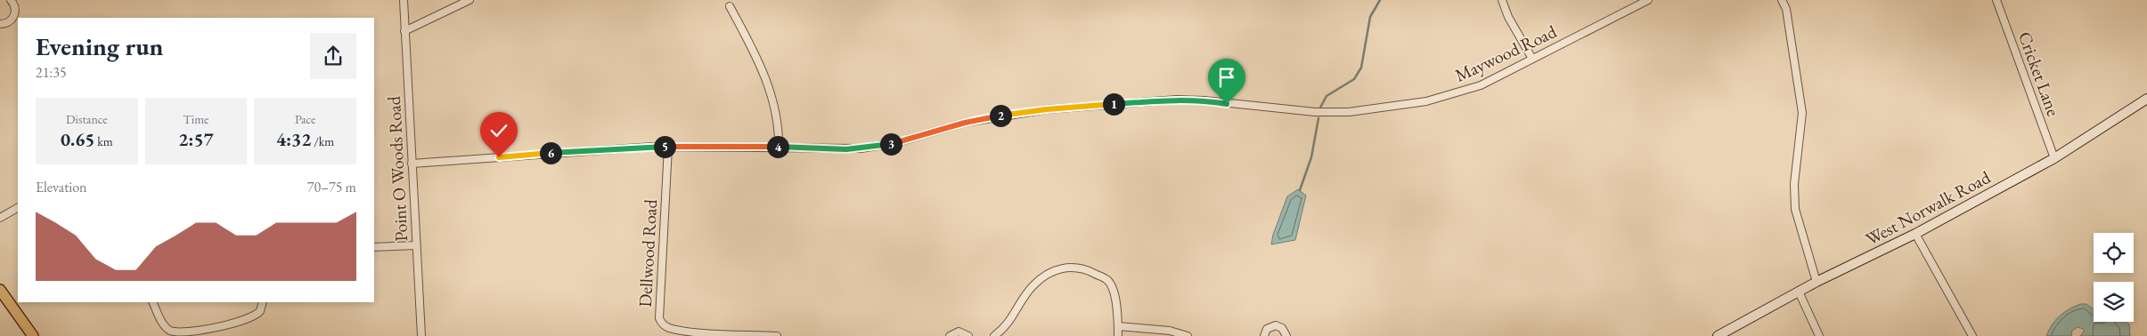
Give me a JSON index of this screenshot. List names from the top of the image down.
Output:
{
  "streets": {
    "main road": ["West Norwalk Road"],
    "street": [
      "Maywood Road",
      "Cricket Lane",
      "Point O Woods Road",
      "Dellwood Road"
    ]
  },
  "crossings": [
    ["Maywood Road", "Point O Woods Road"],
    ["Maywood Road", "Dellwood Road"],
    ["Cricket Lane", "West Norwalk Road"]
  ],
  "page": {
    "heading": ["Evening run", "21:35"],
    "pins": [
      "1",
      "2",
      "3",
      "4",
      "5",
      "6"
    ],
    "stats": [
      ["Distance", "0.65 km"],
      ["Time", "2:57"],
      ["Pace", "4:32 /km"]
    ],
    "chart": ["Elevation", "70–75 m"]
  }
}
